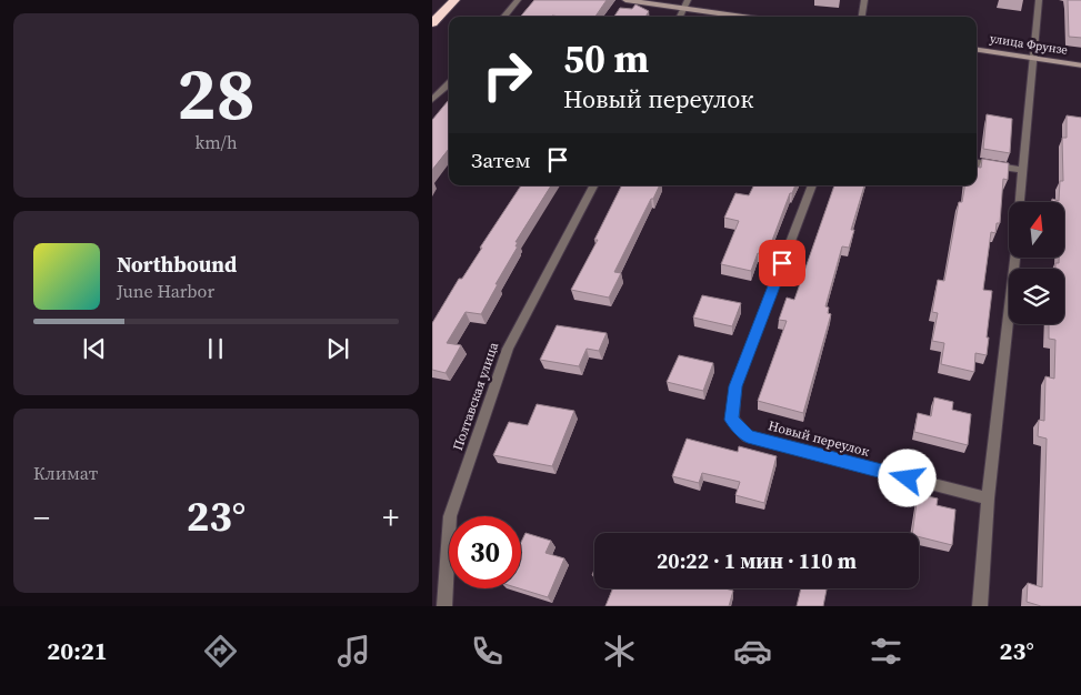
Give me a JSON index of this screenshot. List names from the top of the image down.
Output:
{
  "streets": {
    "street": ["улица Фрунзе", "Полтавская улица", "Новый переулок"]
  },
  "north": "top",
  "page": {
    "tile": [
      ["28", "km/h"],
      "Климат"
    ],
    "turn": ["50 m", "Новый переулок"],
    "then": "Затем",
    "song": ["Northbound", "June Harbor"],
    "heat": ["−", "23°", "+"],
    "limit": "30",
    "trip": "20:22 · 1 мин · 110 m",
    "tabs": ["20:21", "23°"]
  }
}
